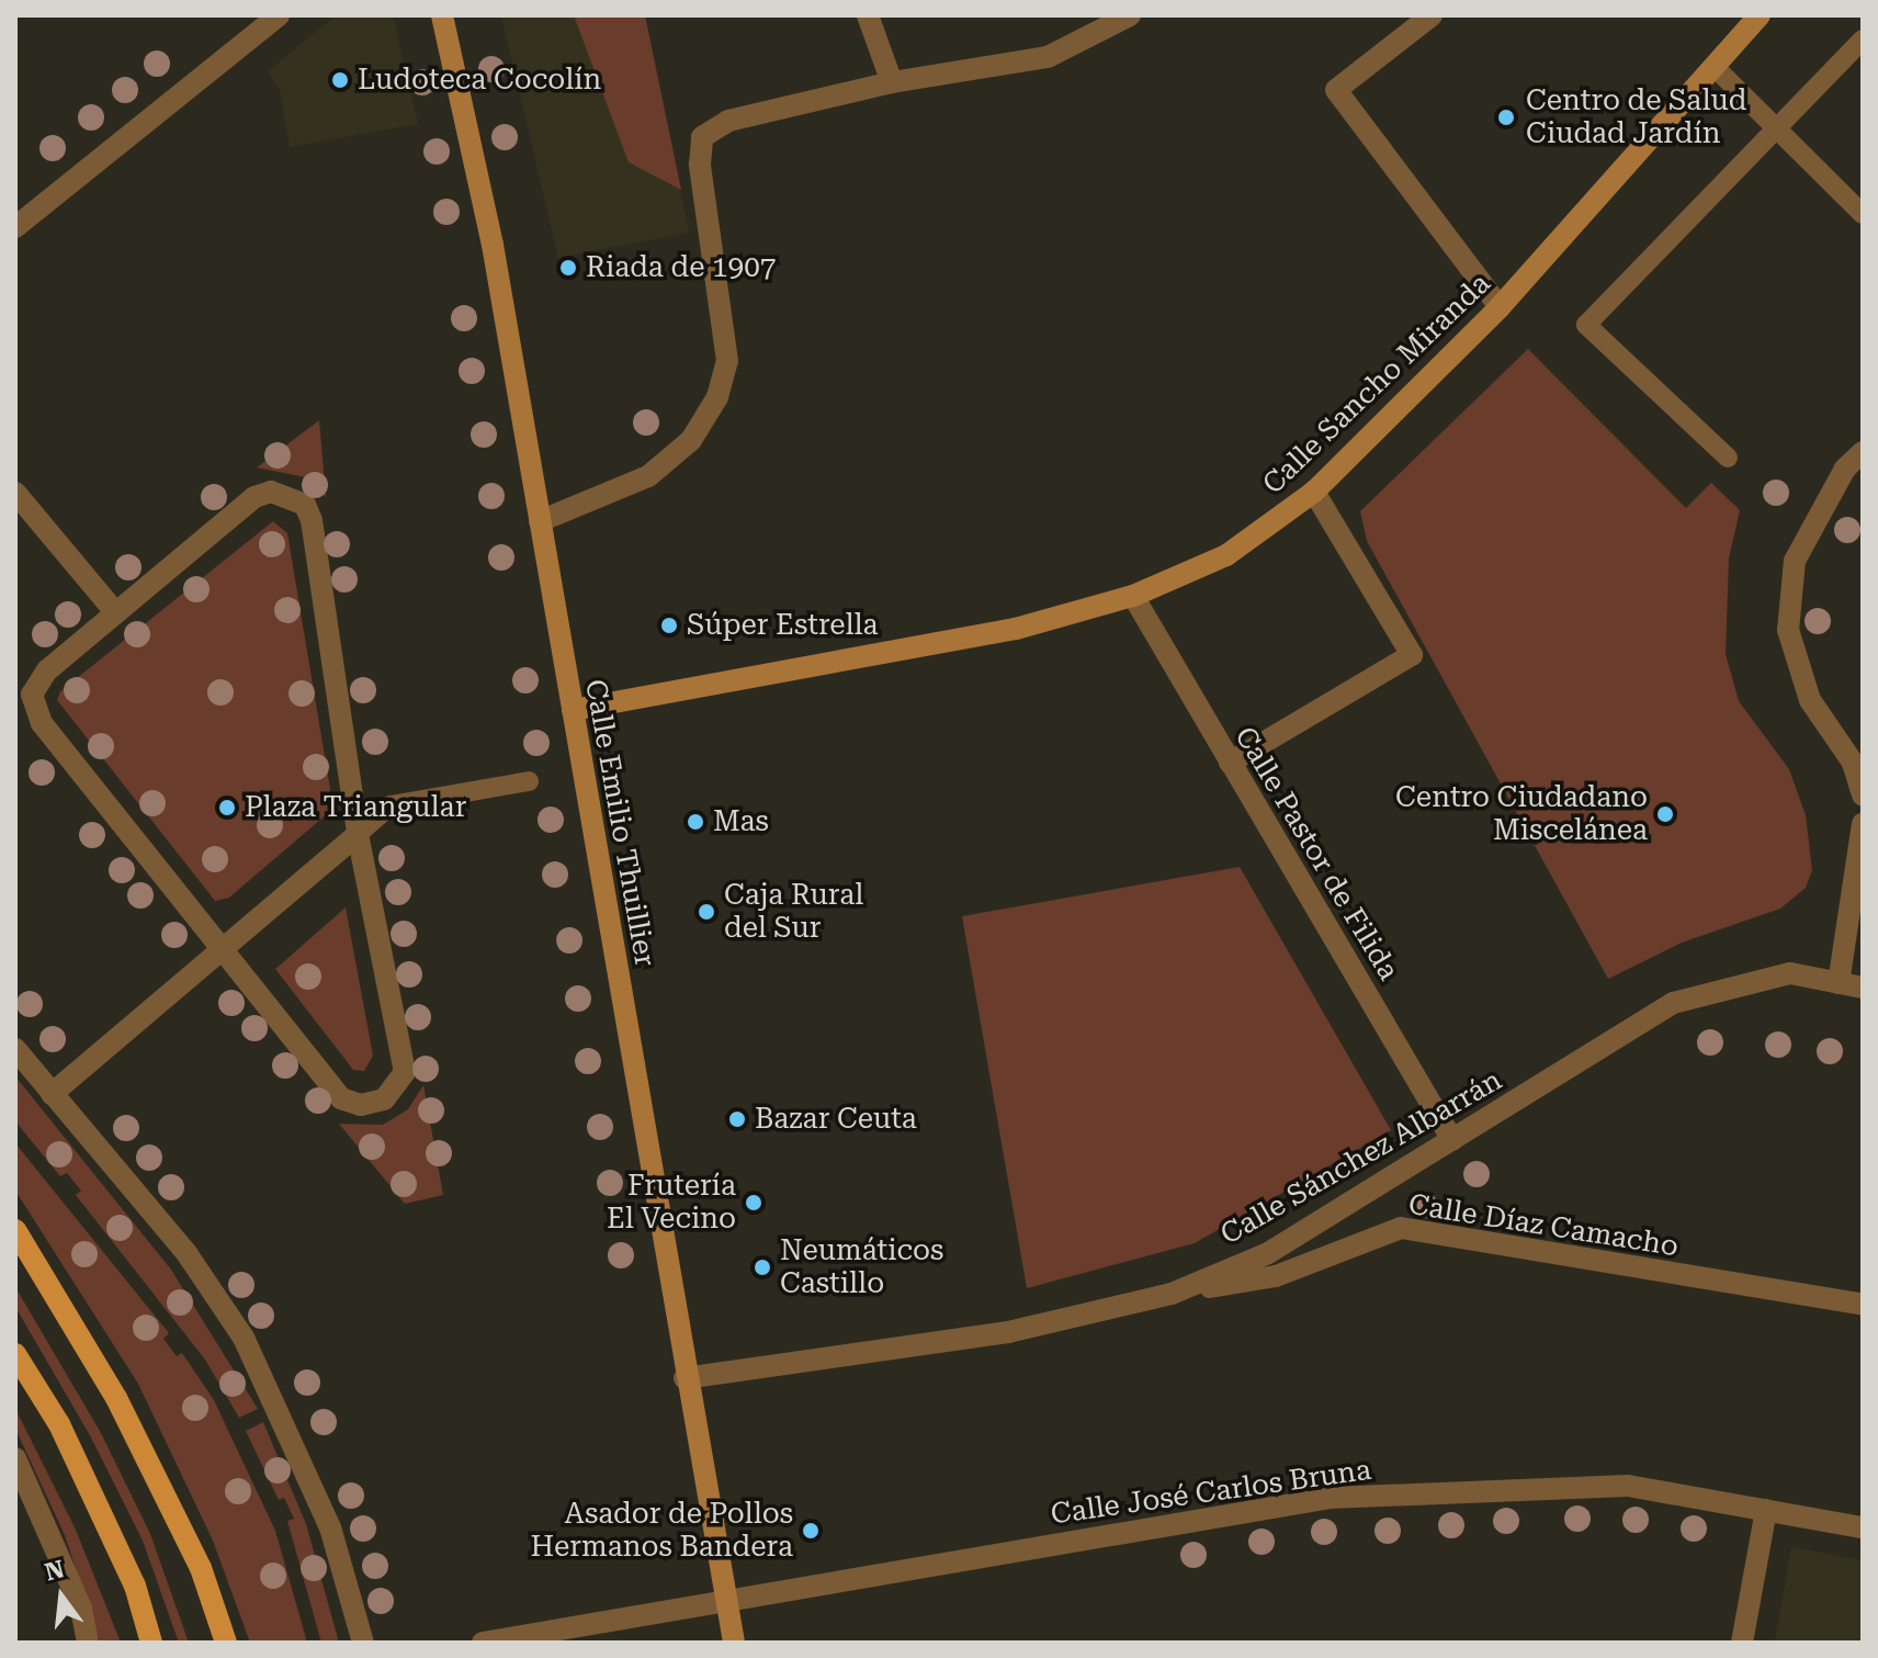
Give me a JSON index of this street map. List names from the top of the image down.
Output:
{
  "streets": {
    "main road": ["Calle Sancho Miranda", "Calle Emilio Thuillier"],
    "street": [
      "Calle Pastor de Filida",
      "Calle Sánchez Albarrán",
      "Calle Díaz Camacho",
      "Calle José Carlos Bruna"
    ]
  },
  "crossings": [
    ["Calle Sancho Miranda", "Calle Emilio Thuillier"],
    ["Calle Sancho Miranda", "Calle Pastor de Filida"],
    ["Calle Emilio Thuillier", "Calle Sánchez Albarrán"],
    ["Calle Emilio Thuillier", "Calle José Carlos Bruna"],
    ["Calle Pastor de Filida", "Calle Sánchez Albarrán"],
    ["Calle Sánchez Albarrán", "Calle Díaz Camacho"]
  ],
  "places": [
    "Ludoteca Cocolín",
    "Centro de Salud Ciudad Jardín",
    "Riada de 1907",
    "Súper Estrella",
    "Plaza Triangular",
    "Centro Ciudadano Miscelánea",
    "Mas",
    "Caja Rural del Sur",
    "Bazar Ceuta",
    "Frutería El Vecino",
    "Neumáticos Castillo",
    "Asador de Pollos Hermanos Bandera"
  ],
  "north": "top"
}
